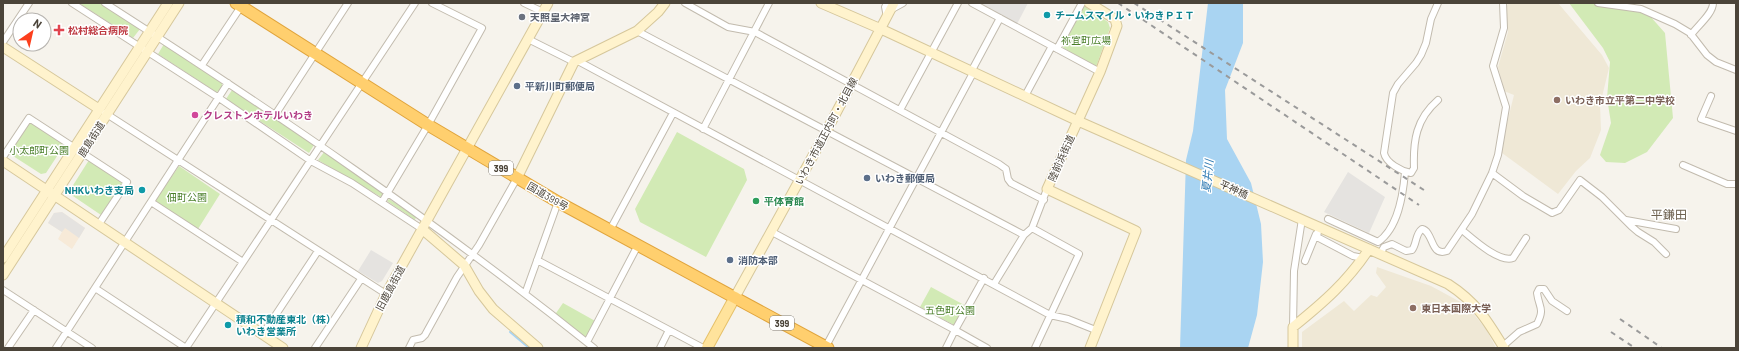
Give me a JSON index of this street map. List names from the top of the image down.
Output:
{
  "streets": {
    "highway": ["399", "国道399号"],
    "street": [
      "いわき市道正内町・北目線",
      "鹿島街道",
      "陸前浜街道",
      "平神橋",
      "旧鹿島街道"
    ]
  },
  "crossings": [
    ["いわき市道正内町・北目線", "国道399号"],
    ["陸前浜街道", "平神橋"]
  ],
  "districts": ["平鎌田"],
  "water": ["夏井川"],
  "parks": [
    "祢宜町広場",
    "小太郎町公園",
    "佃町公園",
    "五色町公園"
  ],
  "places": {
    "other": [
      "チームスマイル・いわきＰＩＴ",
      "天照皇大神宮",
      "平新川町郵便局",
      "いわき市立平第二中学校",
      "クレストンホテルいわき",
      "いわき郵便局",
      "NHKいわき支局",
      "平体育館",
      "消防本部",
      "東日本国際大学",
      "積和不動産東北（株） いわき営業所"
    ],
    "health": ["松村総合病院"]
  },
  "north": "top right"
}
